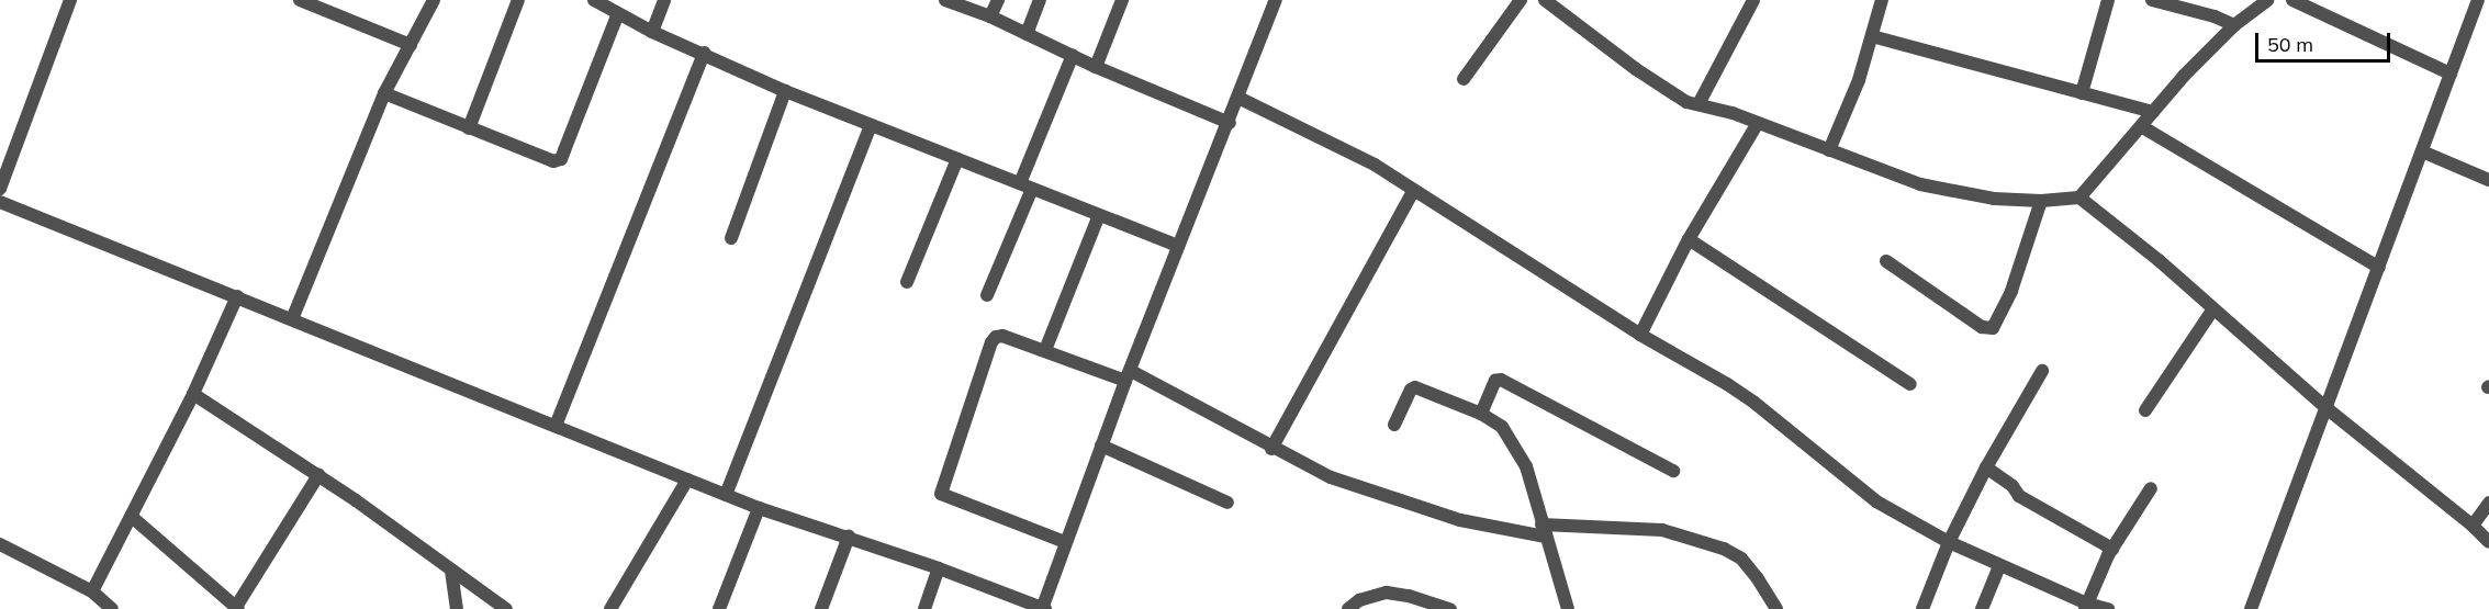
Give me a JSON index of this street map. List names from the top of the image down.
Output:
{
  "scale_bar": "50 m"
}
